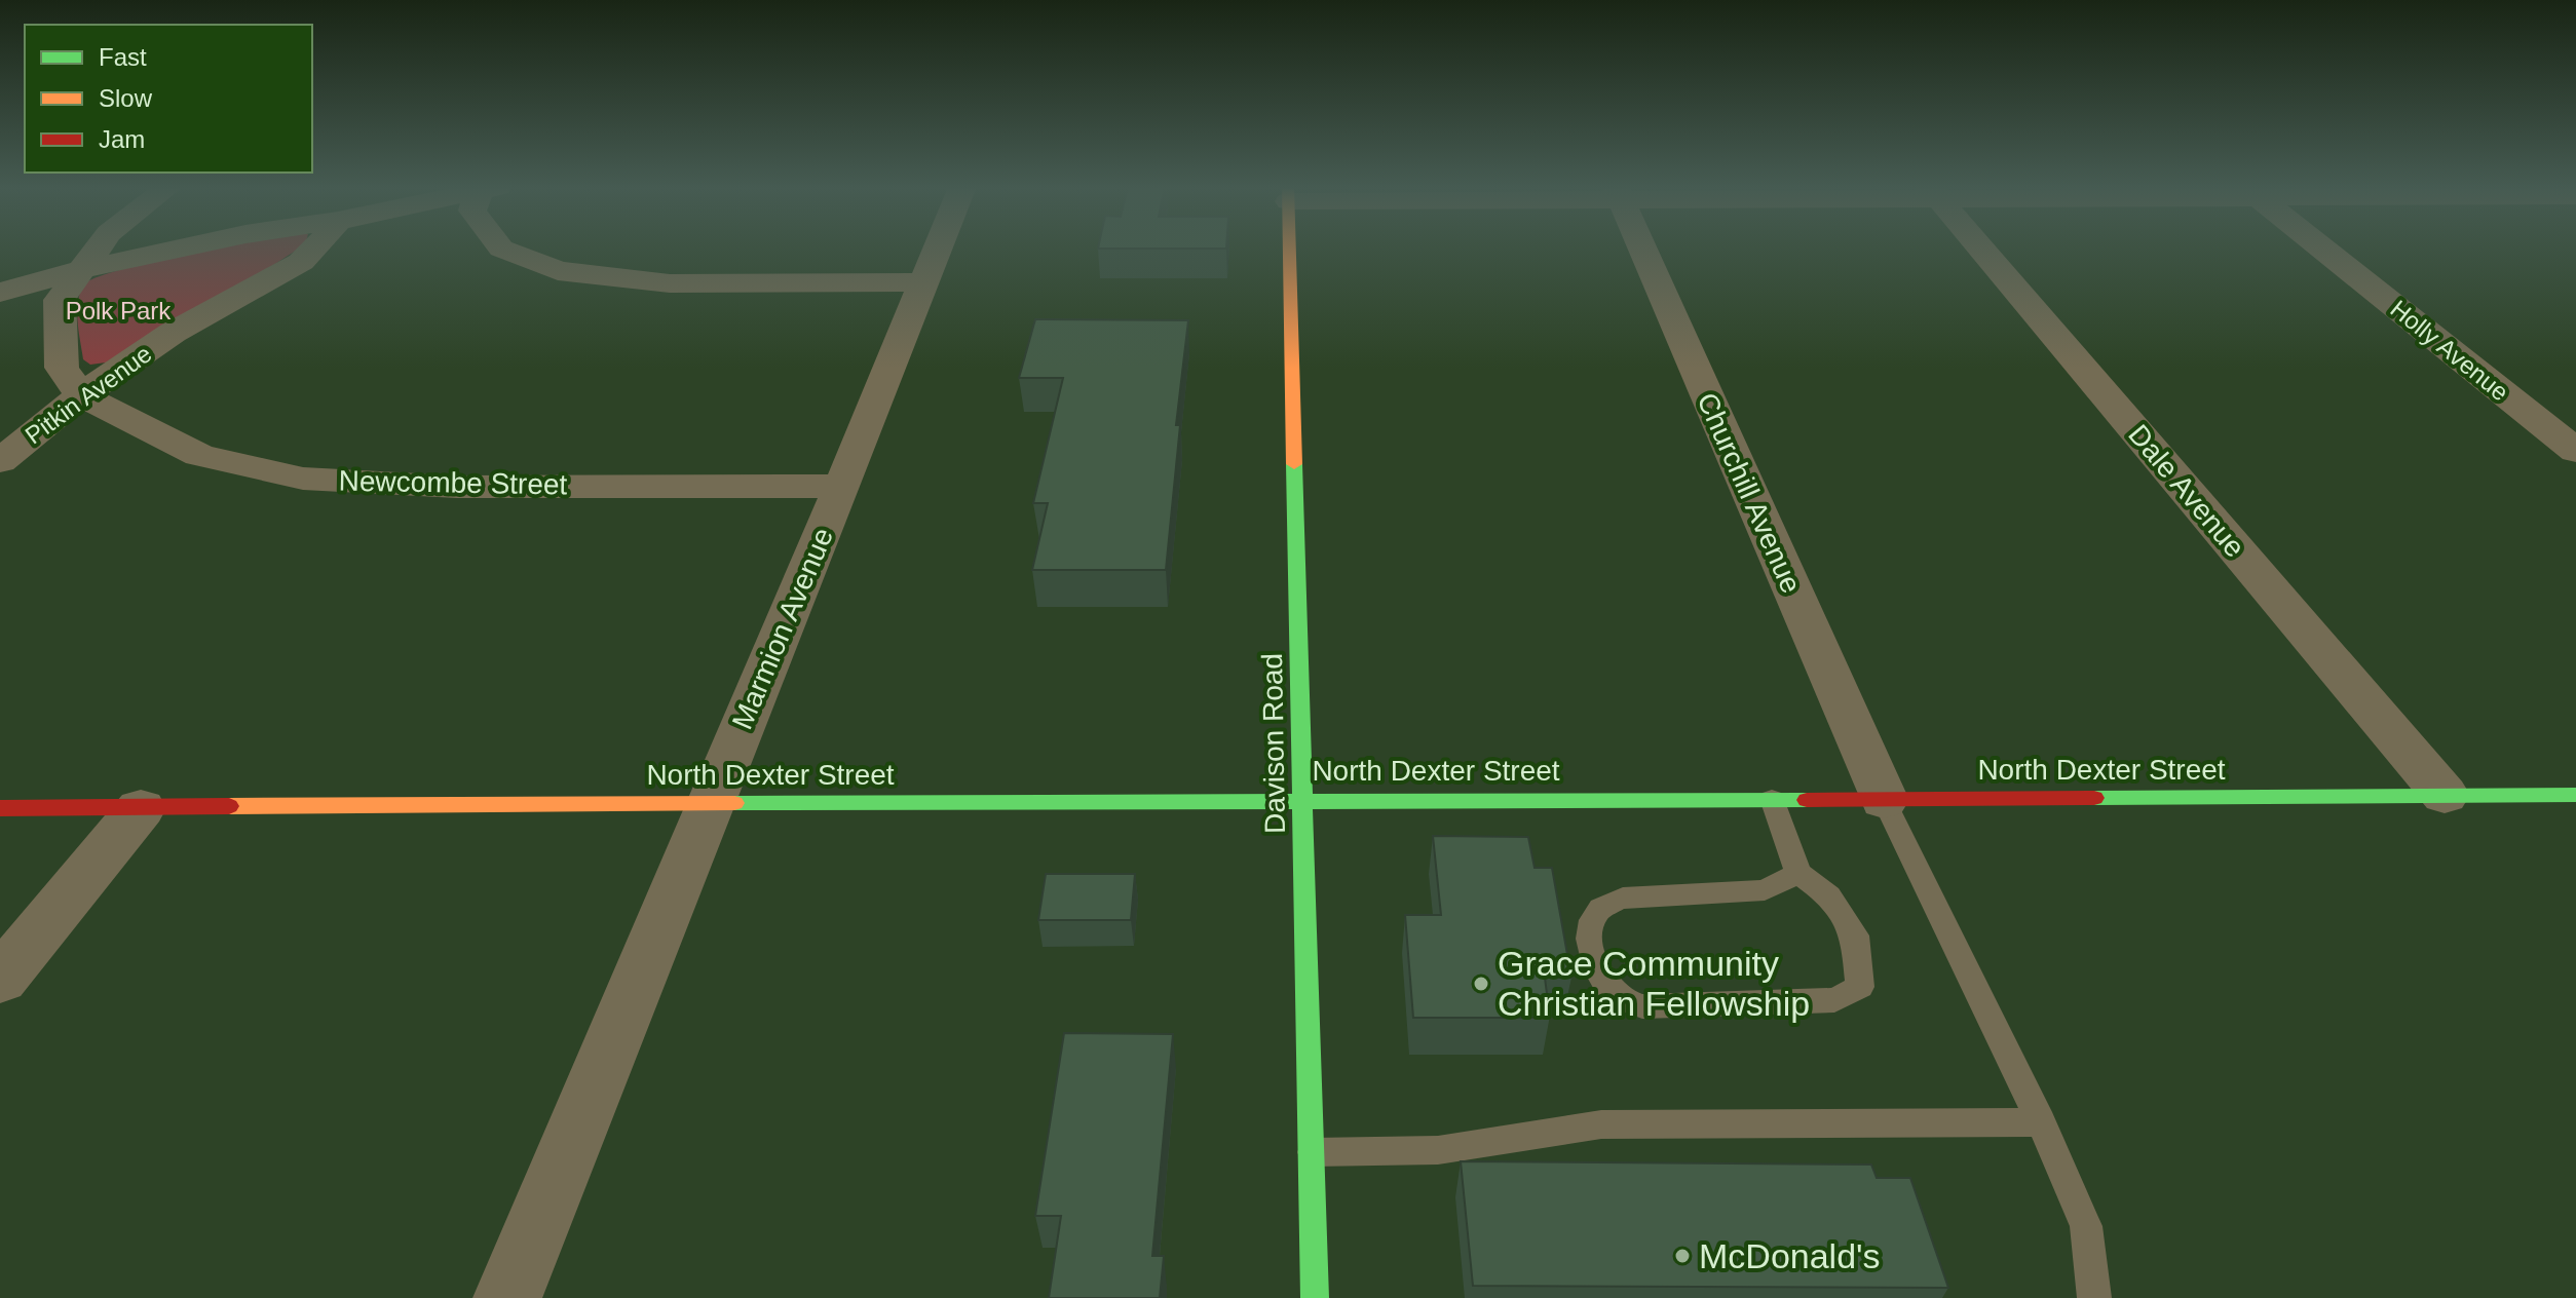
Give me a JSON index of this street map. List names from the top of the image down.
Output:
{
  "streets": {
    "street": [
      "Holly Avenue",
      "Pitkin Avenue",
      "Newcombe Street",
      "Dale Avenue",
      "Churchill Avenue",
      "Marmion Avenue",
      "Davison Road",
      "North Dexter Street"
    ]
  },
  "crossings": [
    ["Pitkin Avenue", "Newcombe Street"],
    ["Newcombe Street", "Marmion Avenue"],
    ["Dale Avenue", "North Dexter Street"],
    ["Churchill Avenue", "North Dexter Street"],
    ["Marmion Avenue", "North Dexter Street"],
    ["Davison Road", "North Dexter Street"]
  ],
  "parks": ["Polk Park"],
  "places": ["Grace Community Christian Fellowship", "McDonald's"],
  "legend": ["Fast", "Slow", "Jam"]
}
